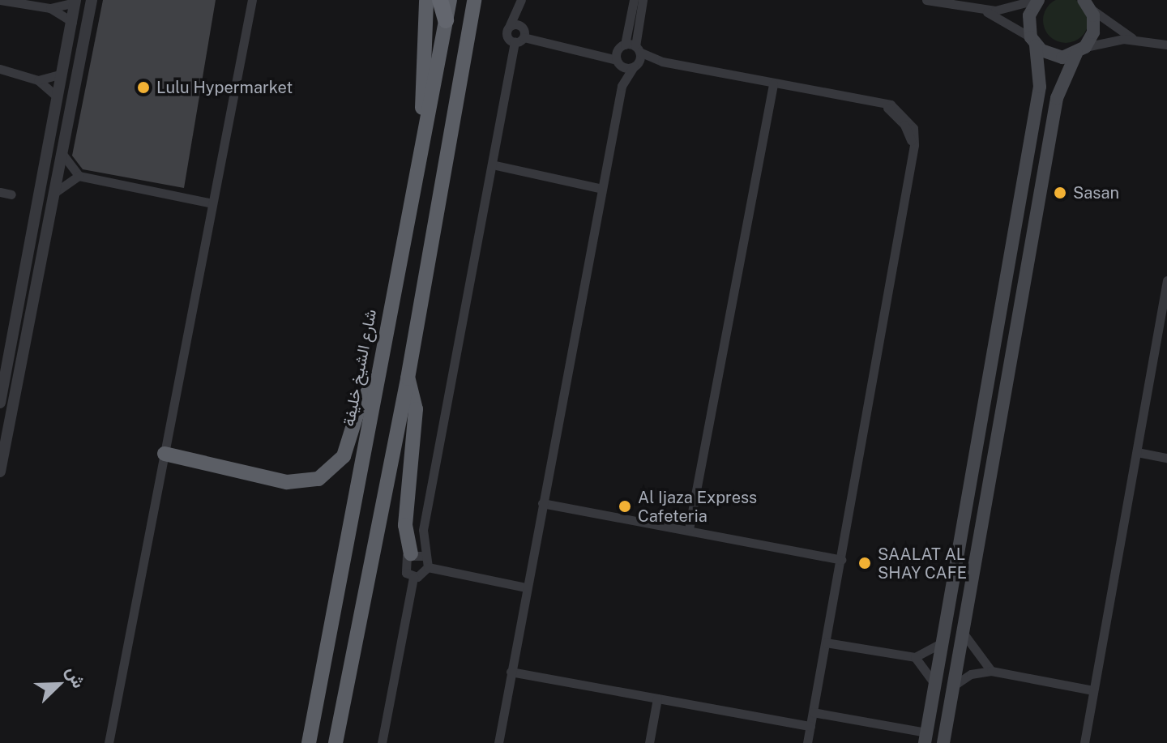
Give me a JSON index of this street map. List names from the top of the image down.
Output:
{
  "streets": {
    "highway": ["شارع الشيخ خليفة"]
  },
  "places": [
    "Lulu Hypermarket",
    "Sasan",
    "Al Ijaza Express Cafeteria",
    "SAALAT AL SHAY CAFE"
  ],
  "north": "top right"
}
